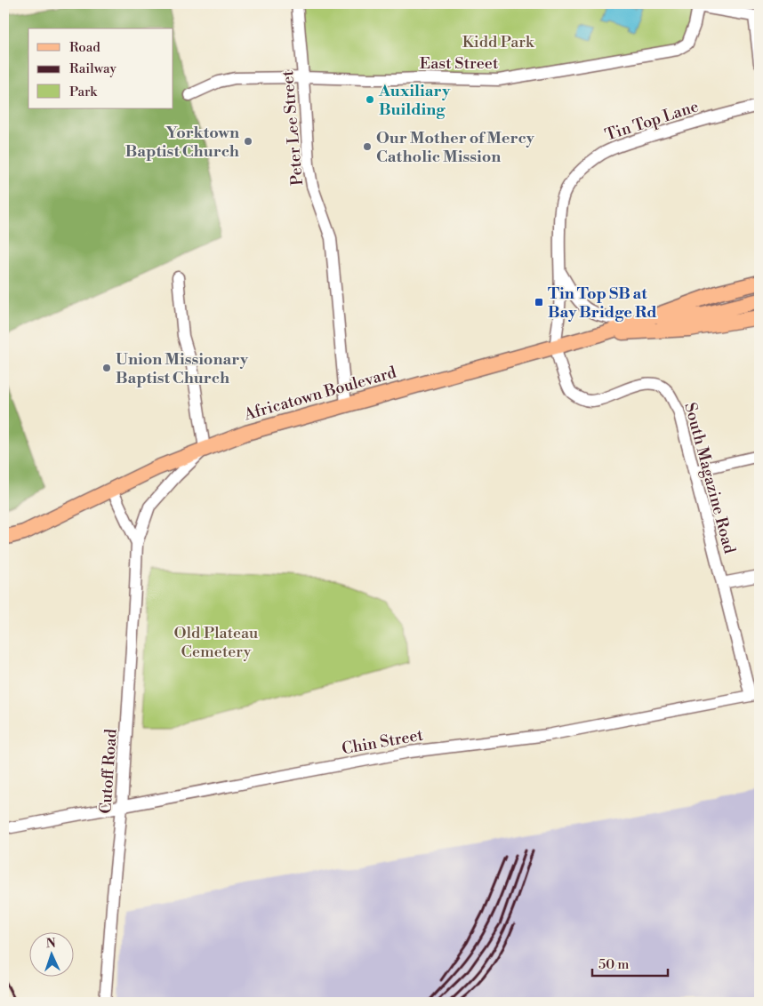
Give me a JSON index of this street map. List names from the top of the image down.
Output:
{
  "streets": {
    "main road": ["Africatown Boulevard"],
    "street": [
      "East Street",
      "Tin Top Lane",
      "Peter Lee Street",
      "South Magazine Road",
      "Chin Street",
      "Cutoff Road"
    ]
  },
  "crossings": [
    ["East Street", "Peter Lee Street"],
    ["Tin Top Lane", "Africatown Boulevard"],
    ["Tin Top Lane", "South Magazine Road"],
    ["Peter Lee Street", "Africatown Boulevard"],
    ["Africatown Boulevard", "South Magazine Road"],
    ["Africatown Boulevard", "Cutoff Road"],
    ["South Magazine Road", "Chin Street"],
    ["Chin Street", "Cutoff Road"]
  ],
  "parks": ["Kidd Park", "Old Plateau Cemetery"],
  "places": {
    "other": [
      "Auxiliary Building",
      "Yorktown Baptist Church",
      "Our Mother of Mercy Catholic Mission",
      "Union Missionary Baptist Church"
    ],
    "transit": ["Tin Top SB at Bay Bridge Rd"]
  },
  "legend": ["Road", "Railway", "Park"],
  "scale_bar": "50 m",
  "north": "top"
}
